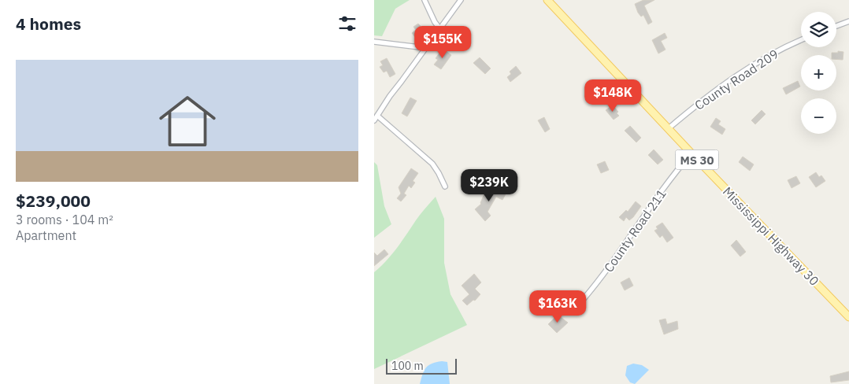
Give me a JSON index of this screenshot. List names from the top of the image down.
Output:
{
  "streets": {
    "main road": ["MS 30", "Mississippi Highway 30"],
    "street": ["County Road 209", "County Road 211"]
  },
  "crossings": [
    ["County Road 209", "Mississippi Highway 30"],
    ["County Road 211", "Mississippi Highway 30"]
  ],
  "scale_bar": "100 m",
  "page": {
    "heading": "4 homes",
    "map_buttons": ["+", "−"],
    "price": [
      "$155K",
      "$148K",
      "$239K",
      "$163K"
    ],
    "list": [
      {
        "name": "$239,000",
        "note": "3 rooms · 104 m² · Apartment"
      }
    ],
    "scale": "100 m"
  }
}
